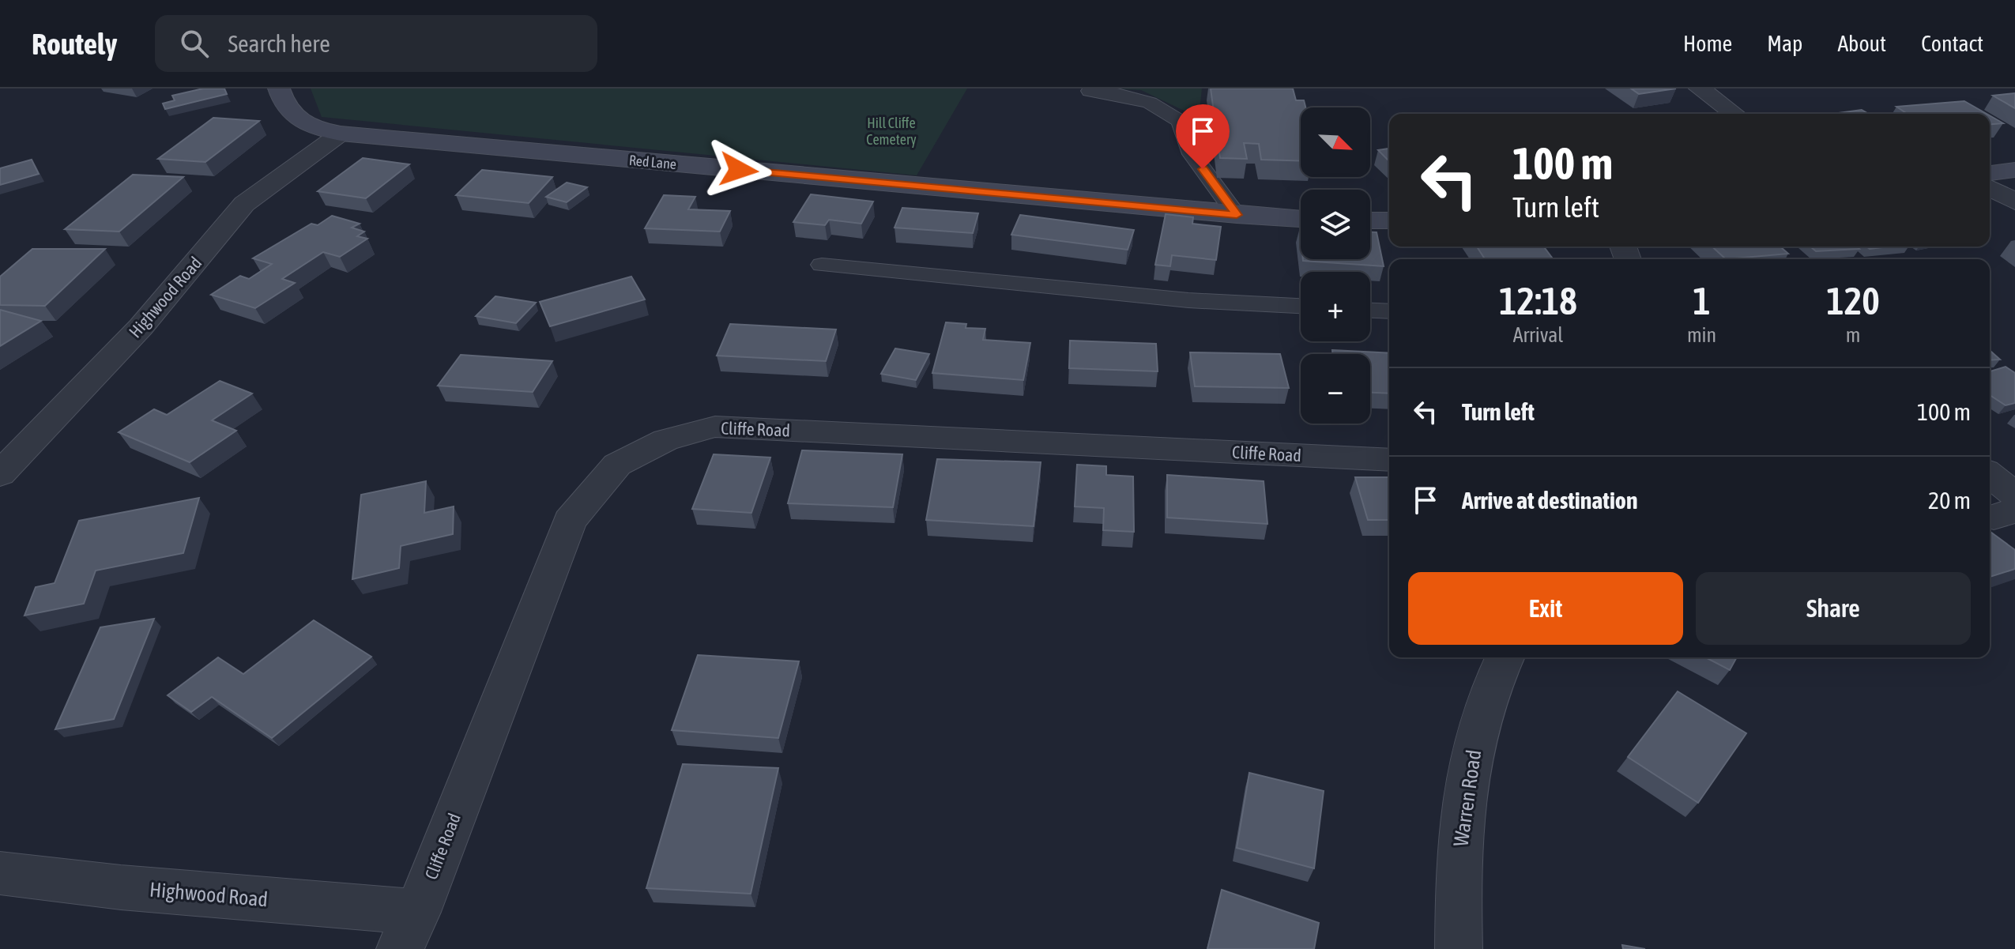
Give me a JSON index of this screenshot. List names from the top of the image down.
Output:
{
  "streets": {
    "street": [
      "Red Lane",
      "Highwood Road",
      "Cliffe Road",
      "Warren Road"
    ]
  },
  "crossings": [
    ["Red Lane", "Highwood Road"],
    ["Highwood Road", "Cliffe Road"]
  ],
  "parks": ["Hill Cliffe Cemetery"],
  "north": "bottom right",
  "page": {
    "header": "Routely",
    "search": "Search here",
    "nav": [
      "Home",
      "Map",
      "About",
      "Contact"
    ],
    "map_buttons": ["+", "−"],
    "turn": ["100 m", "Turn left"],
    "eta": [
      "12:18",
      "Arrival",
      "1",
      "min",
      "120",
      "m"
    ],
    "list": [
      {
        "name": "Turn left",
        "value": "100 m"
      },
      {
        "name": "Arrive at destination",
        "value": "20 m"
      }
    ],
    "buttons": ["Exit", "Share"]
  }
}
